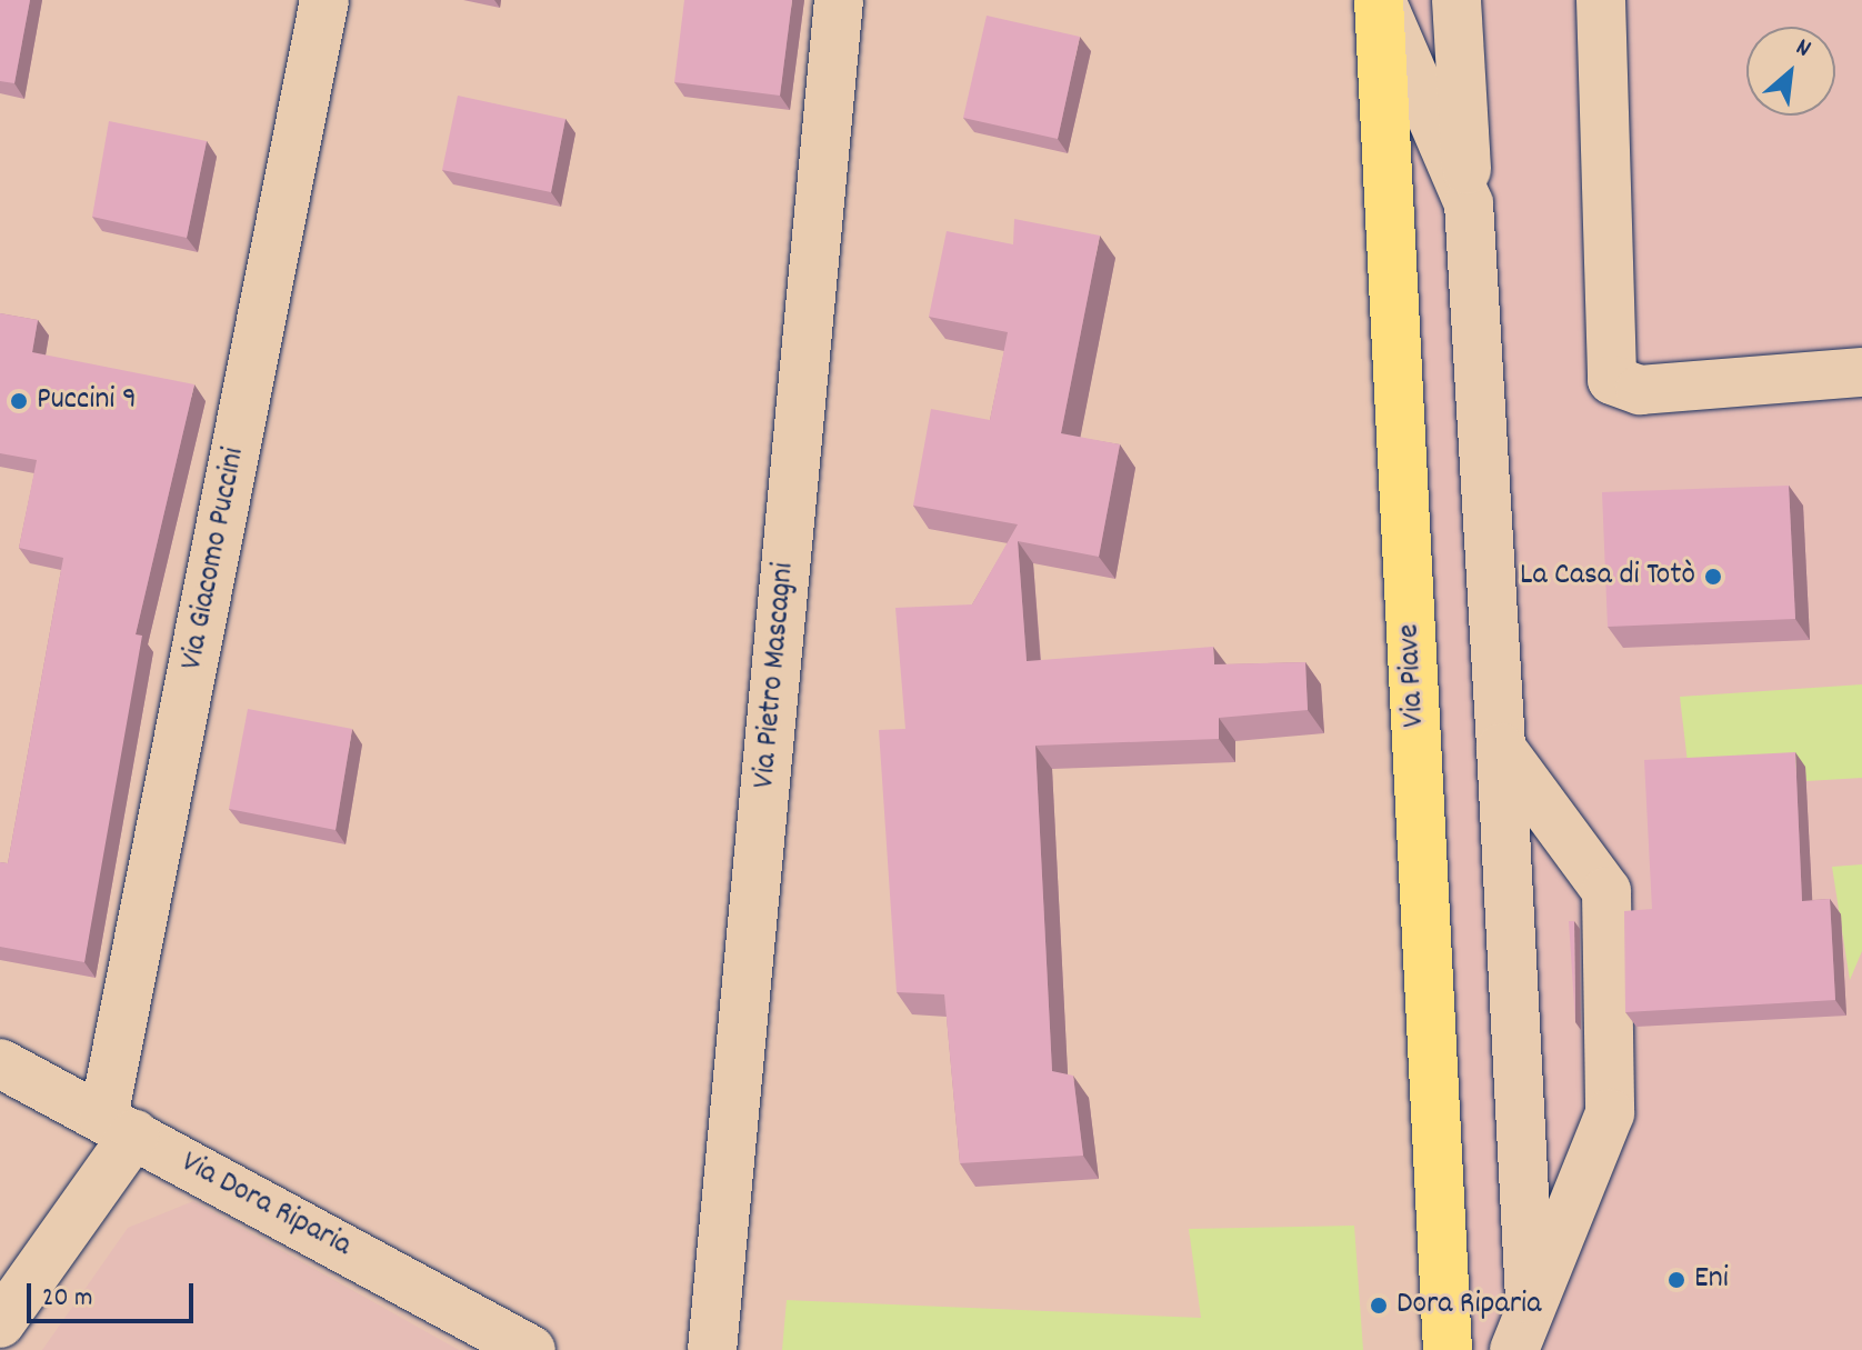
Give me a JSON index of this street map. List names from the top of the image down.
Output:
{
  "streets": {
    "main road": ["Via Piave"],
    "street": ["Via Giacomo Puccini", "Via Pietro Mascagni", "Via Dora Riparia"]
  },
  "crossings": [
    ["Via Giacomo Puccini", "Via Dora Riparia"]
  ],
  "places": [
    "Puccini 9",
    "La Casa di Totò",
    "Eni",
    "Dora Riparia"
  ],
  "scale_bar": "20 m",
  "north": "top right"
}
